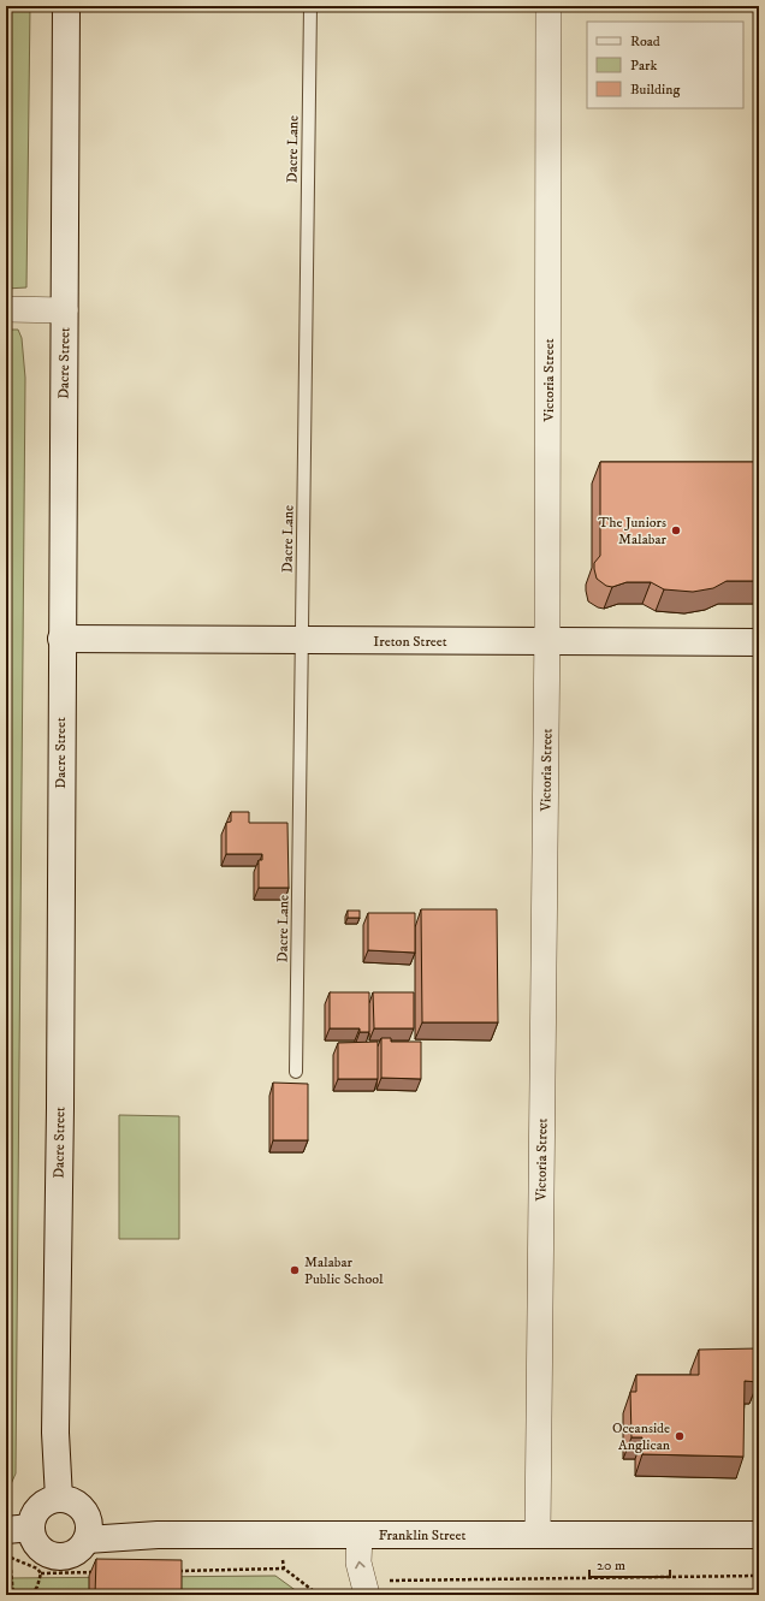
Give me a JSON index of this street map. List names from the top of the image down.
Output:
{
  "streets": {
    "street": [
      "Dacre Street",
      "Victoria Street",
      "Ireton Street",
      "Franklin Street"
    ],
    "lane": ["Dacre Lane"]
  },
  "crossings": [
    ["Dacre Lane", "Ireton Street"],
    ["Dacre Street", "Ireton Street"],
    ["Dacre Street", "Franklin Street"],
    ["Victoria Street", "Ireton Street"],
    ["Victoria Street", "Franklin Street"]
  ],
  "places": ["The Juniors Malabar", "Malabar Public School", "Oceanside Anglican"],
  "legend": ["Road", "Park", "Building"],
  "scale_bar": "20 m"
}
